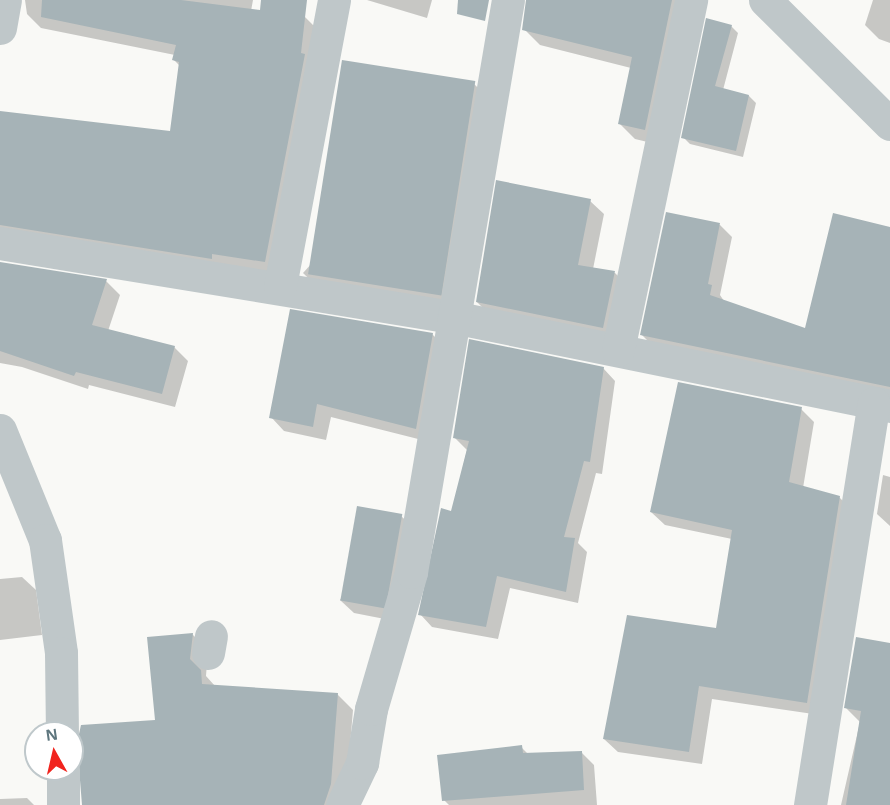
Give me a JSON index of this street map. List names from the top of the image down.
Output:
{
  "north": "top"
}
